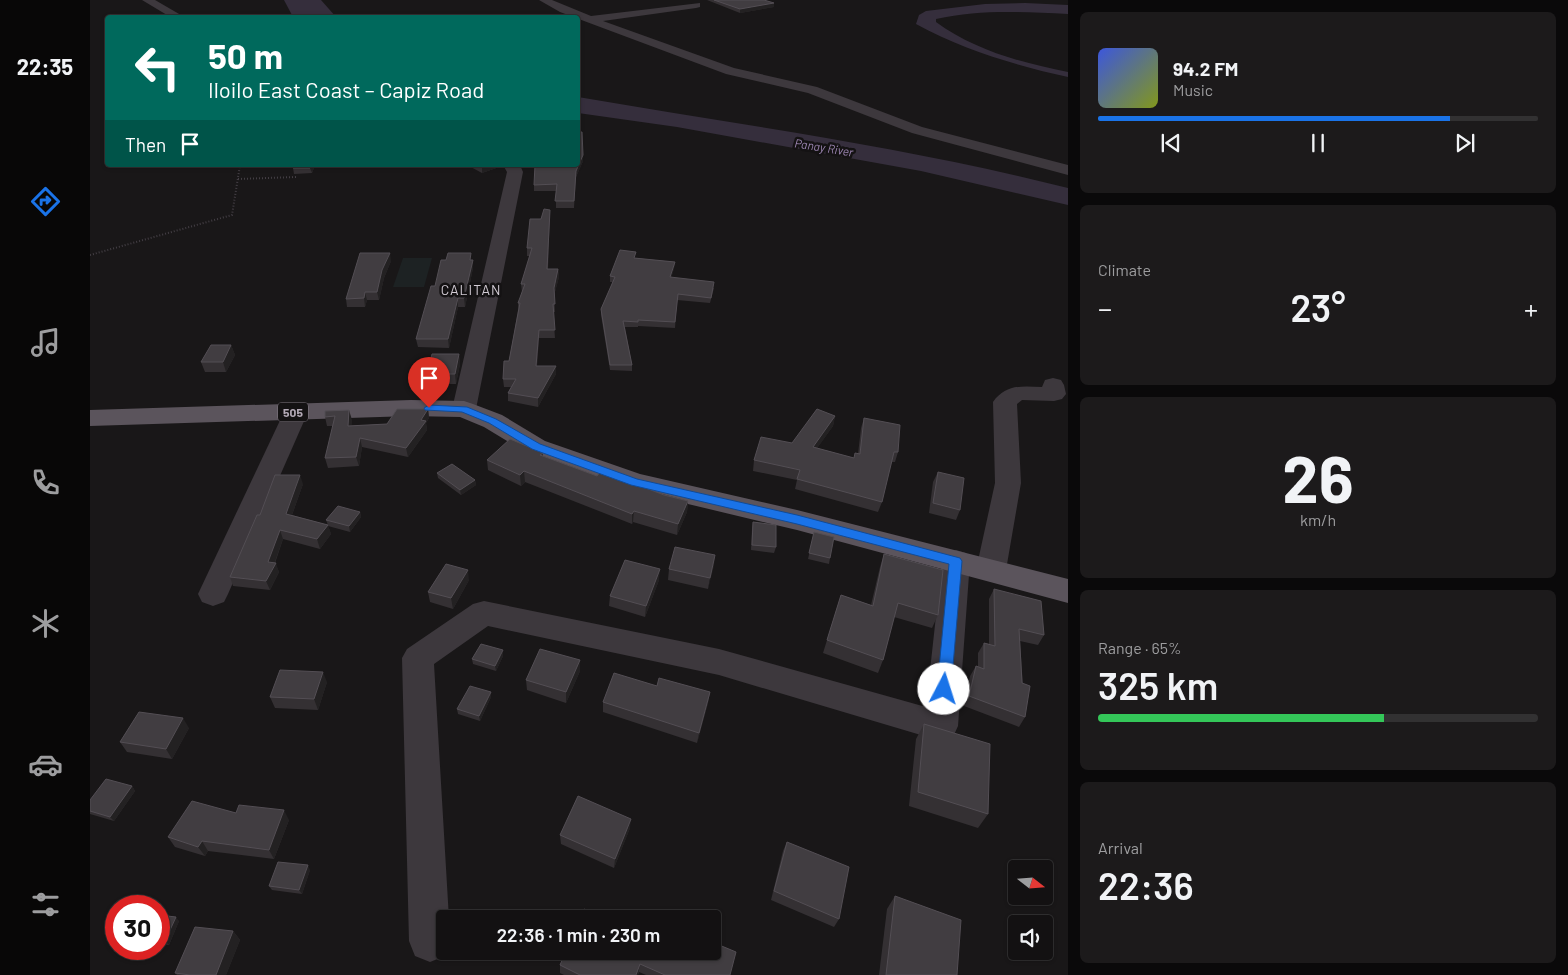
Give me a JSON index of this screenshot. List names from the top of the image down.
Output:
{
  "streets": {
    "main road": ["505"]
  },
  "districts": ["CALITAN"],
  "water": ["Panay River"],
  "north": "right",
  "page": {
    "tabs": "22:35",
    "turn": ["50 m", "Iloilo East Coast – Capiz Road"],
    "song": ["94.2 FM", "Music"],
    "then": "Then",
    "tile": [
      "Climate",
      ["26", "km/h"],
      ["Range · 65%", "325 km"],
      ["Arrival", "22:36"]
    ],
    "heat": ["−", "23°", "+"],
    "limit": "30",
    "trip": "22:36 · 1 min · 230 m"
  }
}
